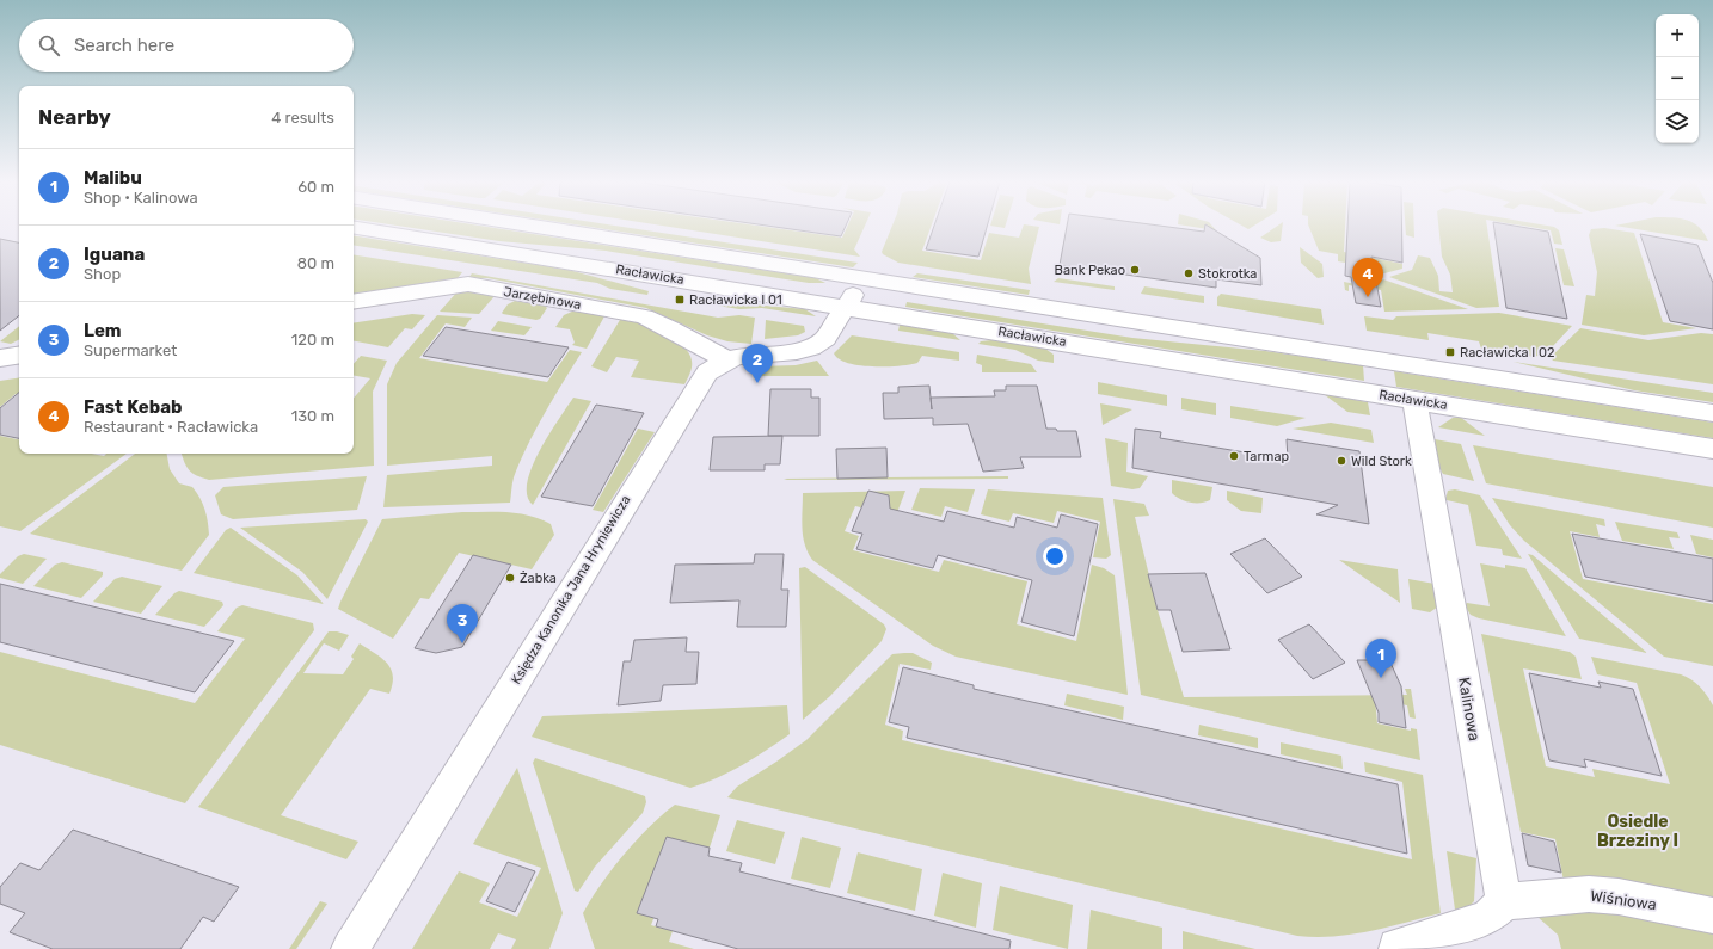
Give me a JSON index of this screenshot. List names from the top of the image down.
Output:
{
  "streets": {
    "street": [
      "Racławicka",
      "Jarzębinowa",
      "Księdza Kanonika Jana Hryniewicza",
      "Kalinowa",
      "Wiśniowa"
    ]
  },
  "crossings": [
    ["Racławicka", "Księdza Kanonika Jana Hryniewicza"],
    ["Racławicka", "Kalinowa"],
    ["Jarzębinowa", "Księdza Kanonika Jana Hryniewicza"],
    ["Kalinowa", "Wiśniowa"]
  ],
  "districts": ["Osiedle Brzeziny I"],
  "places": {
    "other": [
      "Bank Pekao",
      "Stokrotka",
      "Tarmap",
      "Wild Stork",
      "Żabka"
    ],
    "transit": ["Racławicka I 01", "Racławicka I 02"]
  },
  "page": {
    "map_buttons": ["+", "−"],
    "search": "Search here",
    "heading": ["Nearby", "4 results"],
    "list": [
      {
        "mark": "1",
        "name": "Malibu",
        "note": "Shop · Kalinowa",
        "value": "60 m"
      },
      {
        "mark": "2",
        "name": "Iguana",
        "note": "Shop",
        "value": "80 m"
      },
      {
        "mark": "3",
        "name": "Lem",
        "note": "Supermarket",
        "value": "120 m"
      },
      {
        "mark": "4",
        "name": "Fast Kebab",
        "note": "Restaurant · Racławicka",
        "value": "130 m"
      }
    ],
    "pins": [
      "4",
      "2",
      "3",
      "1"
    ]
  }
}
